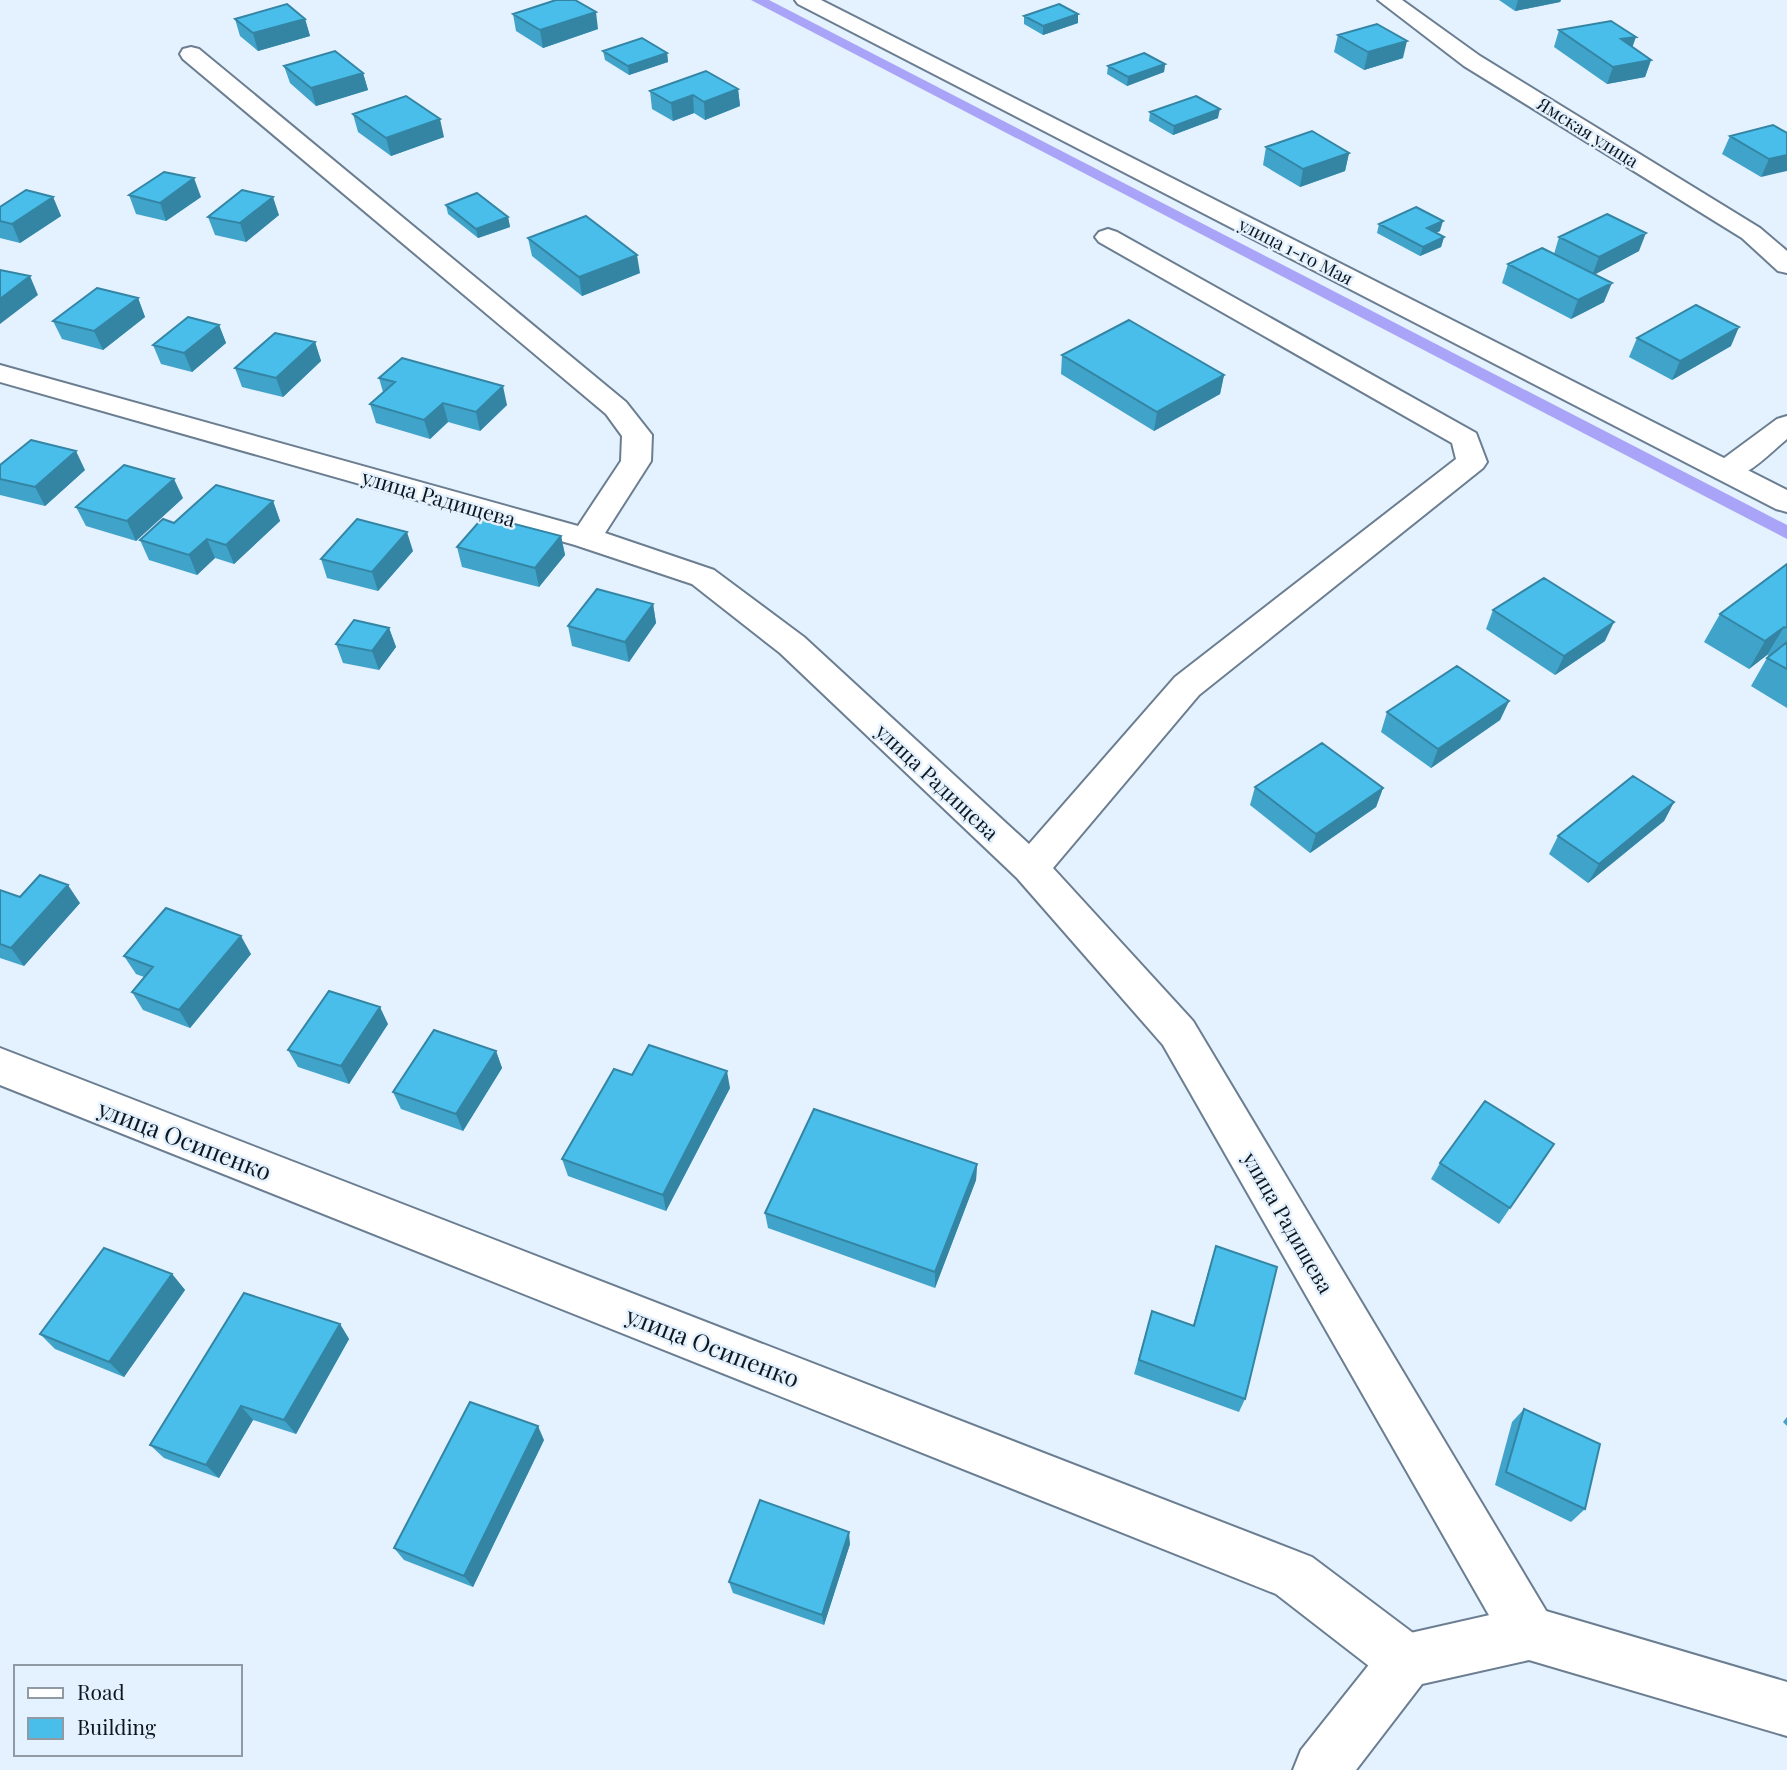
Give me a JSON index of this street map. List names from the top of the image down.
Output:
{
  "streets": {
    "street": [
      "Ямская улица",
      "улица 1-го Мая",
      "улица Радищева",
      "улица Осипенко"
    ]
  },
  "legend": ["Road", "Building"]
}
